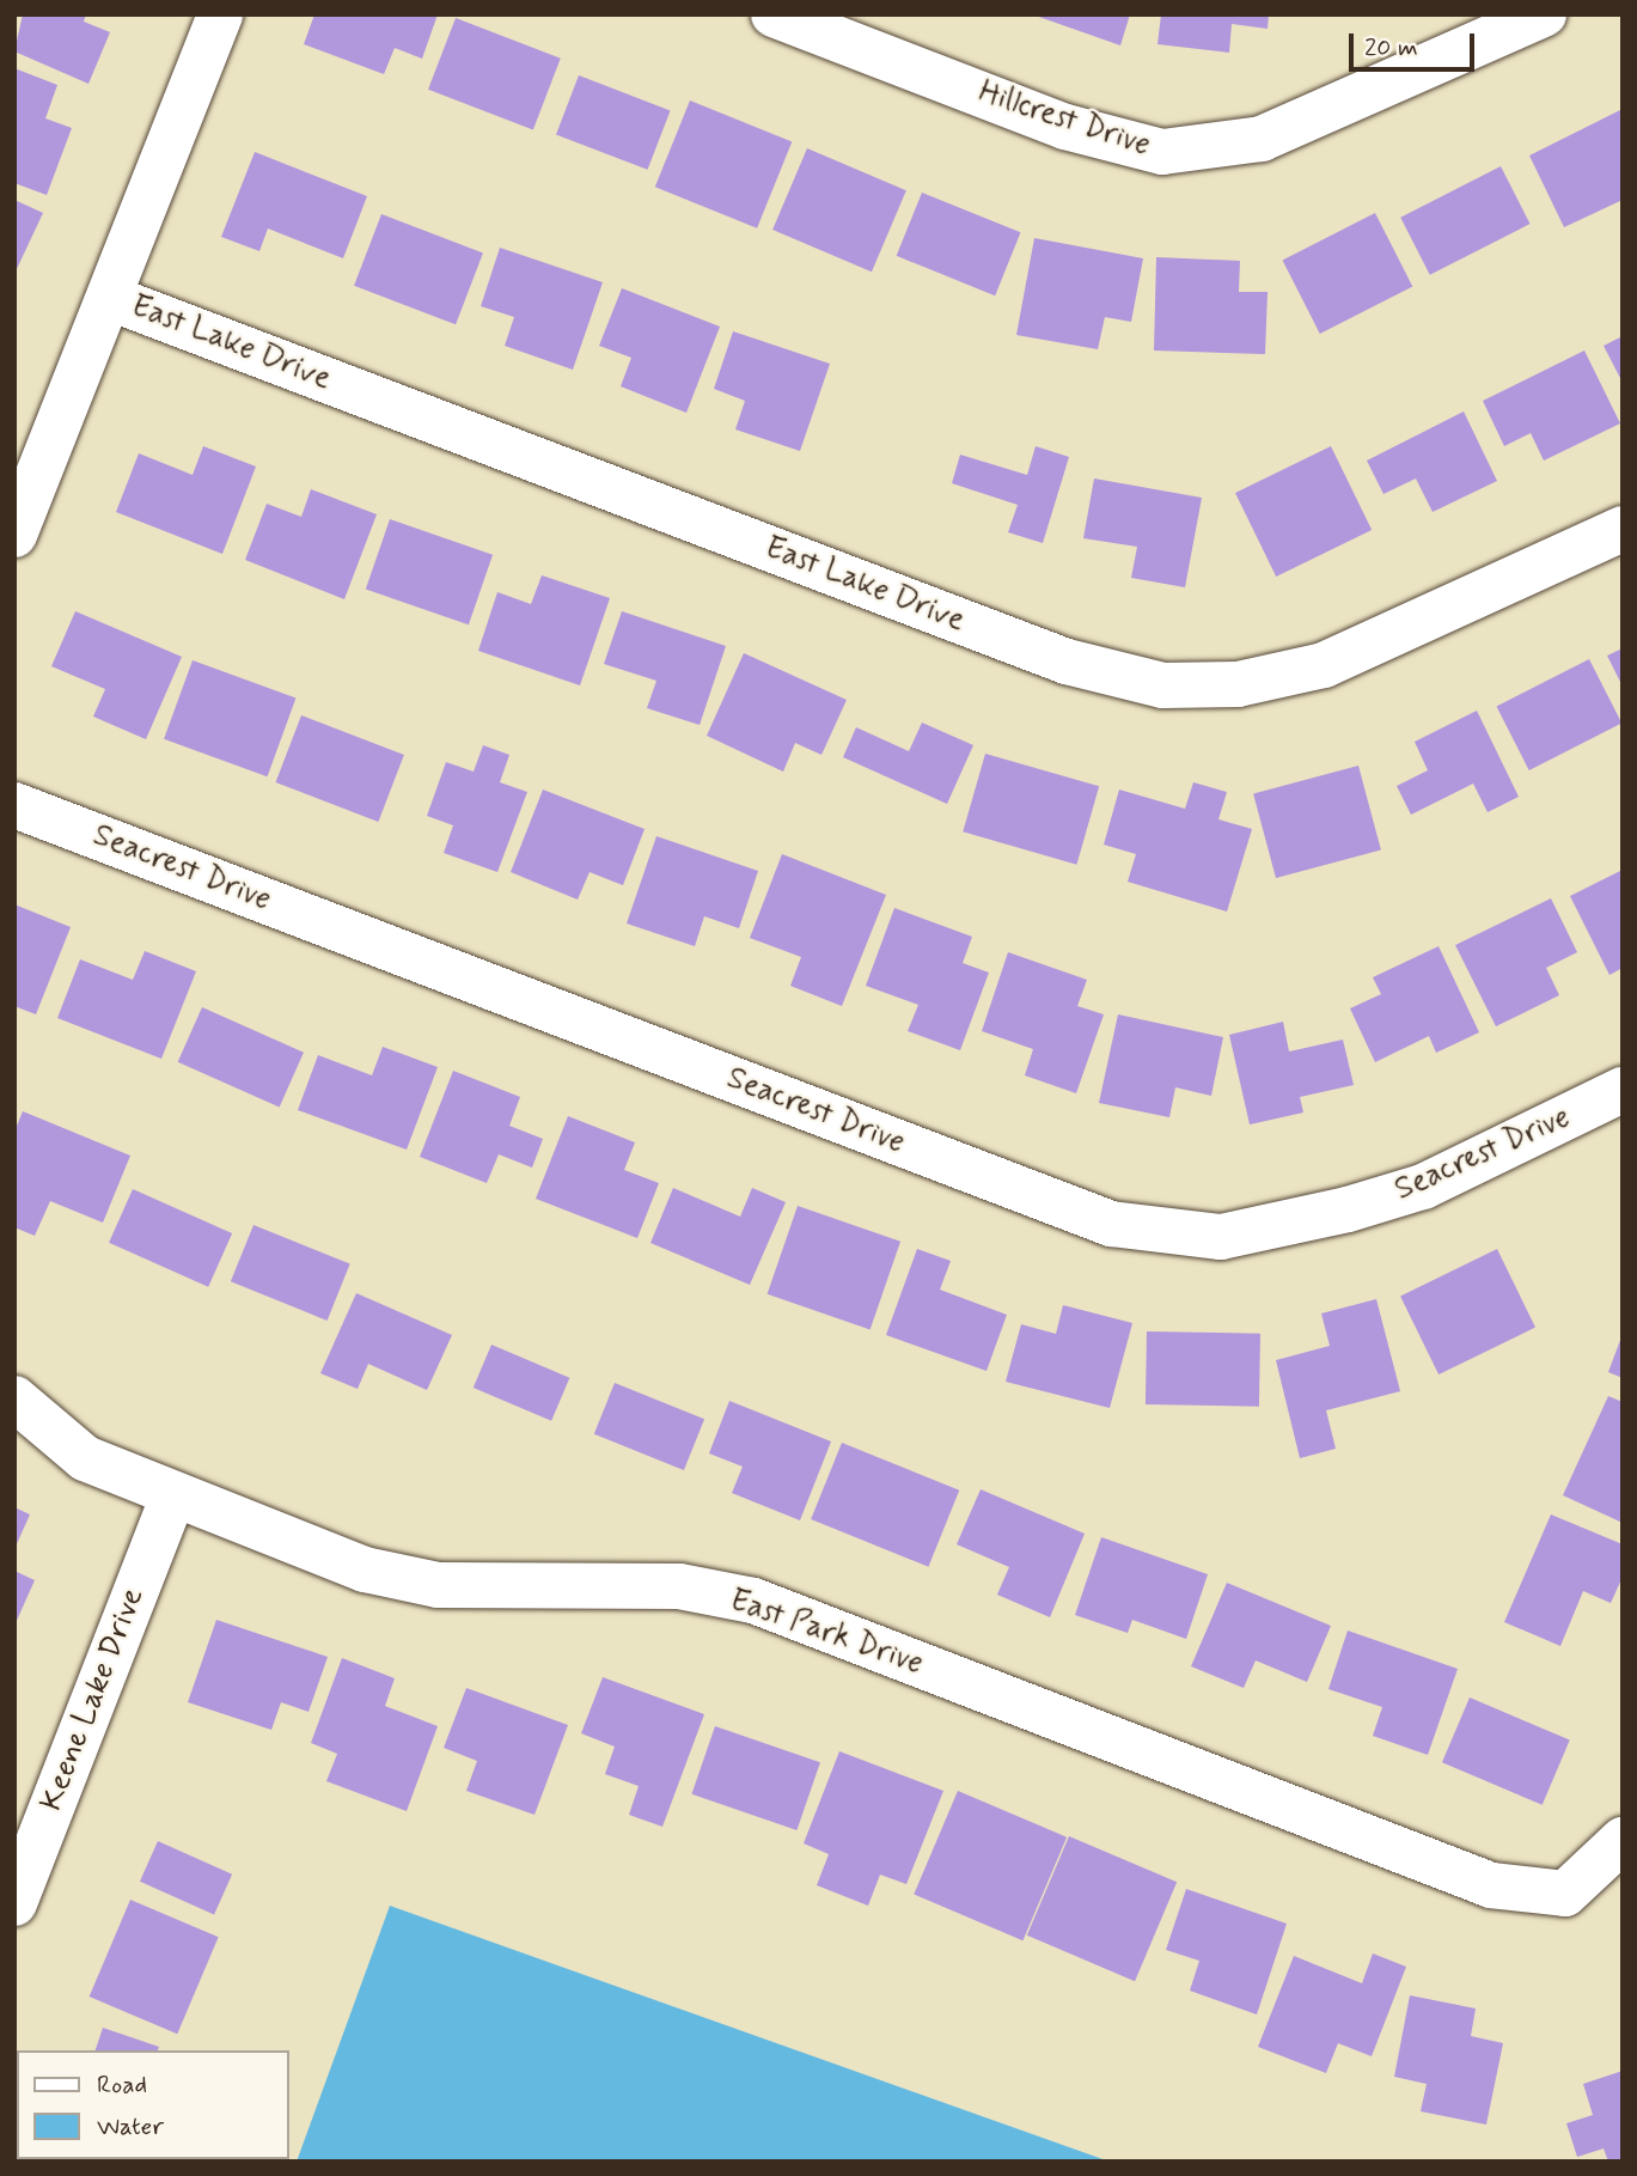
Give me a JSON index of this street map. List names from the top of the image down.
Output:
{
  "streets": {
    "street": [
      "Hillcrest Drive",
      "East Lake Drive",
      "Seacrest Drive",
      "East Park Drive",
      "Keene Lake Drive"
    ]
  },
  "crossings": [
    ["East Park Drive", "Keene Lake Drive"]
  ],
  "legend": ["Road", "Water"],
  "scale_bar": "20 m"
}
